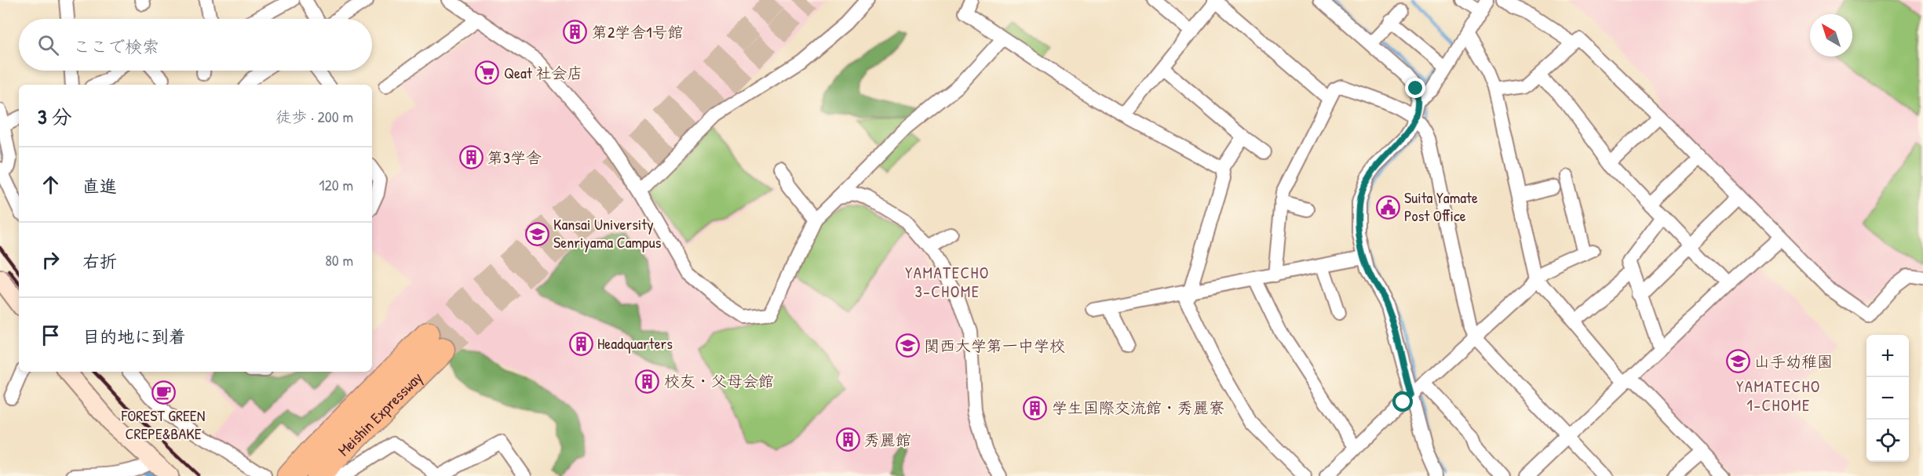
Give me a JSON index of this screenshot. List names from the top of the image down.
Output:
{
  "streets": {
    "highway": ["Meishin Expressway"]
  },
  "districts": ["YAMATECHO 3-CHOME", "YAMATECHO 1-CHOME"],
  "places": {
    "building": [
      "第2学舎1号館",
      "第3学舎",
      "Headquarters",
      "校友・父母会館",
      "学生国際交流館・秀麗寮",
      "秀麗館"
    ],
    "supermarket": ["Qeat 社会店"],
    "public building": ["Suita Yamate Post Office"],
    "school or university": ["Kansai University Senriyama Campus", "関西大学第一中学校", "山手幼稚園"],
    "cafe": ["FOREST GREEN CREPE&BAKE"]
  },
  "north": "top left",
  "page": {
    "search": "ここで検索",
    "heading": ["3 分", "徒歩 · 200 m"],
    "list": [
      ["直進", "120 m"],
      ["右折", "80 m"],
      "目的地に到着"
    ],
    "map_buttons": ["+", "−"]
  }
}
